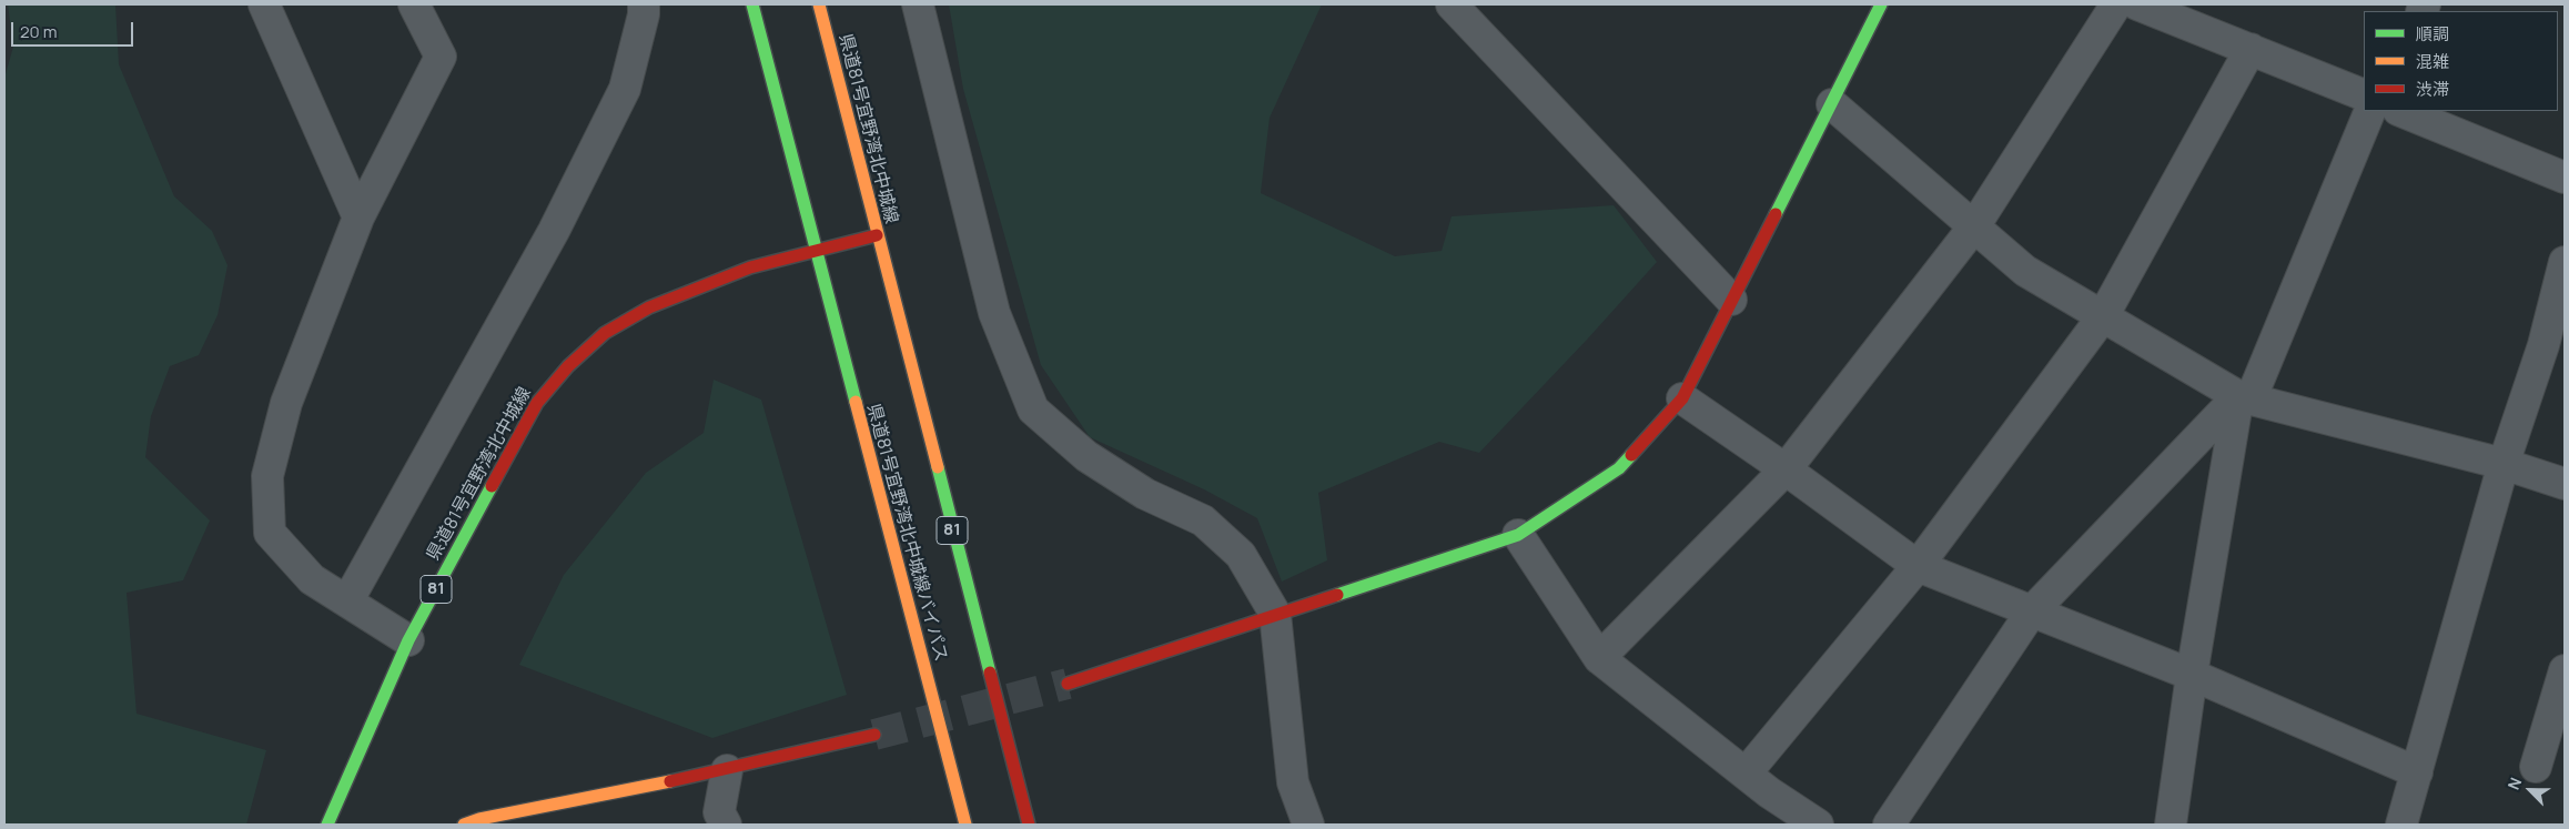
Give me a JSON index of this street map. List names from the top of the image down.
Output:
{
  "streets": {
    "main road": ["県道81号宜野湾北中城線", "81", "県道81号宜野湾北中城線バイパス"]
  },
  "crossings": [
    ["県道81号宜野湾北中城線", "81"],
    ["県道81号宜野湾北中城線", "県道81号宜野湾北中城線バイパス"]
  ],
  "legend": ["順調", "混雑", "渋滞"],
  "scale_bar": "20 m",
  "north": "top left"
}
